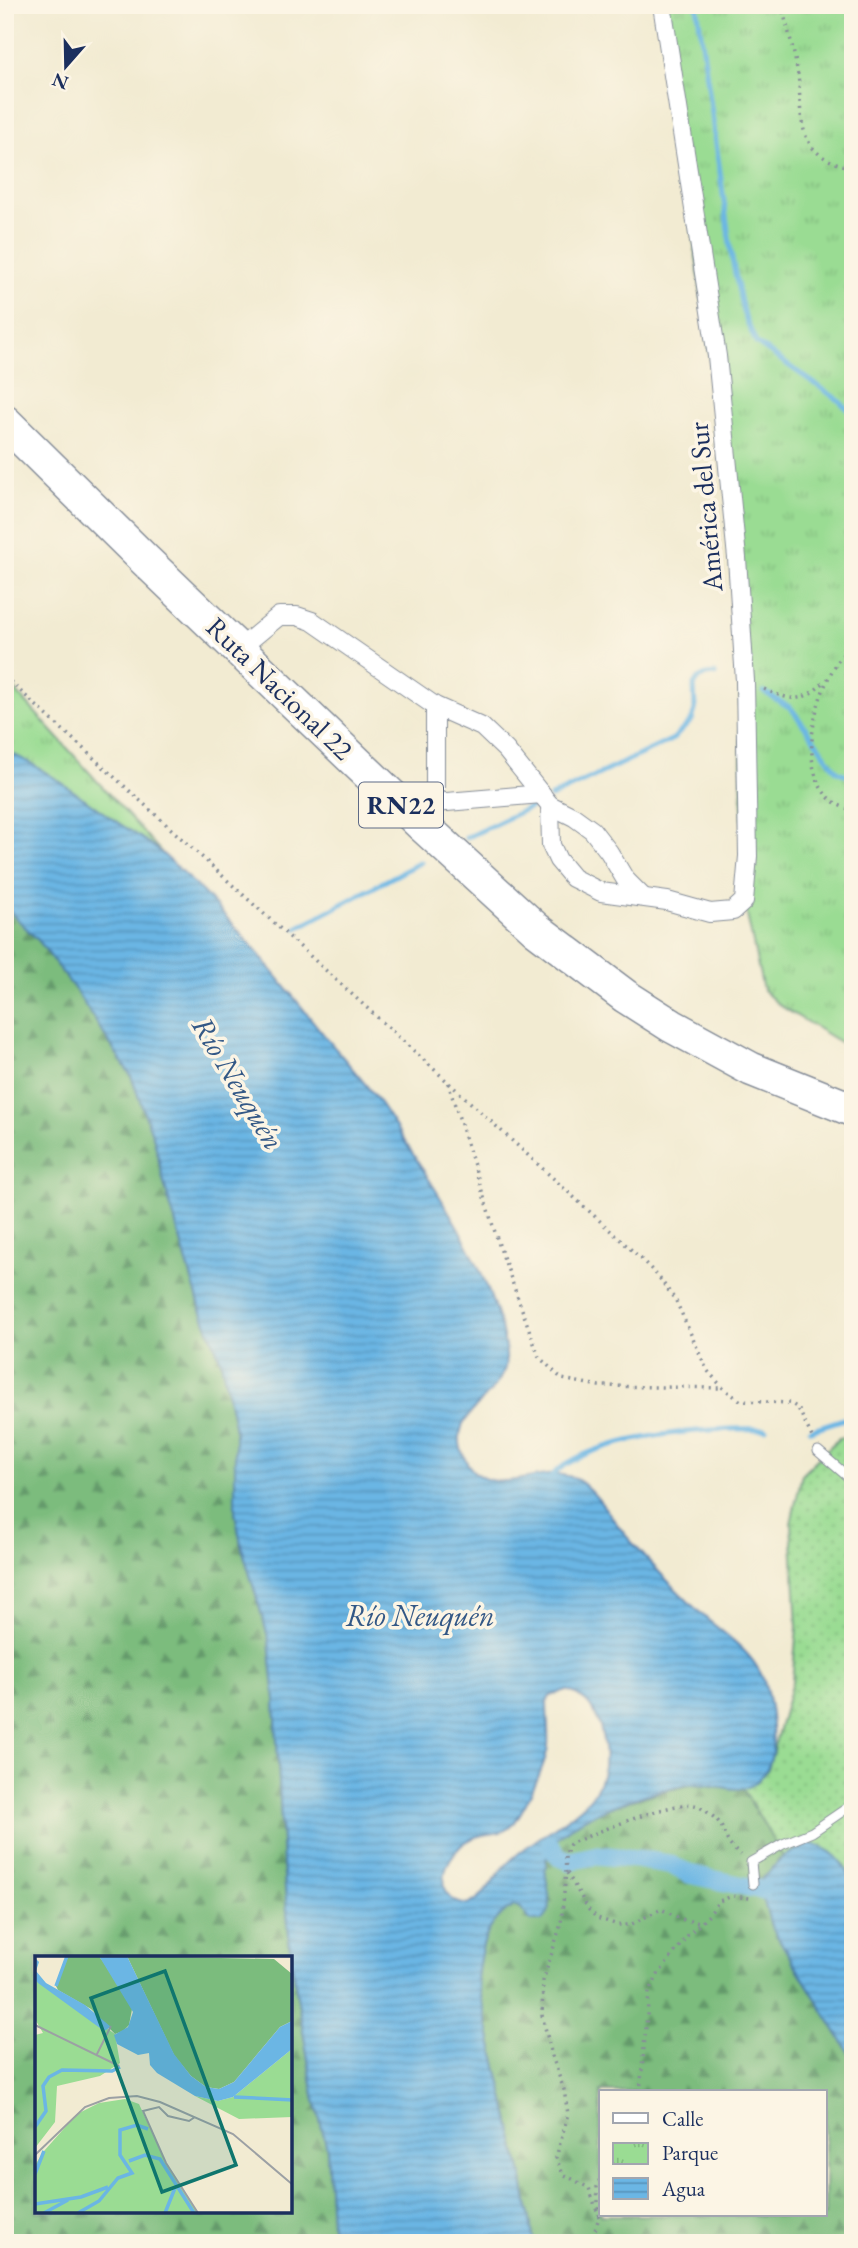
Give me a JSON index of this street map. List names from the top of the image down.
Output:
{
  "streets": {
    "highway": ["Ruta Nacional 22", "RN22"],
    "street": ["América del Sur"]
  },
  "water": ["Río Neuquén"],
  "legend": ["Calle", "Parque", "Agua"],
  "north": "bottom"
}
